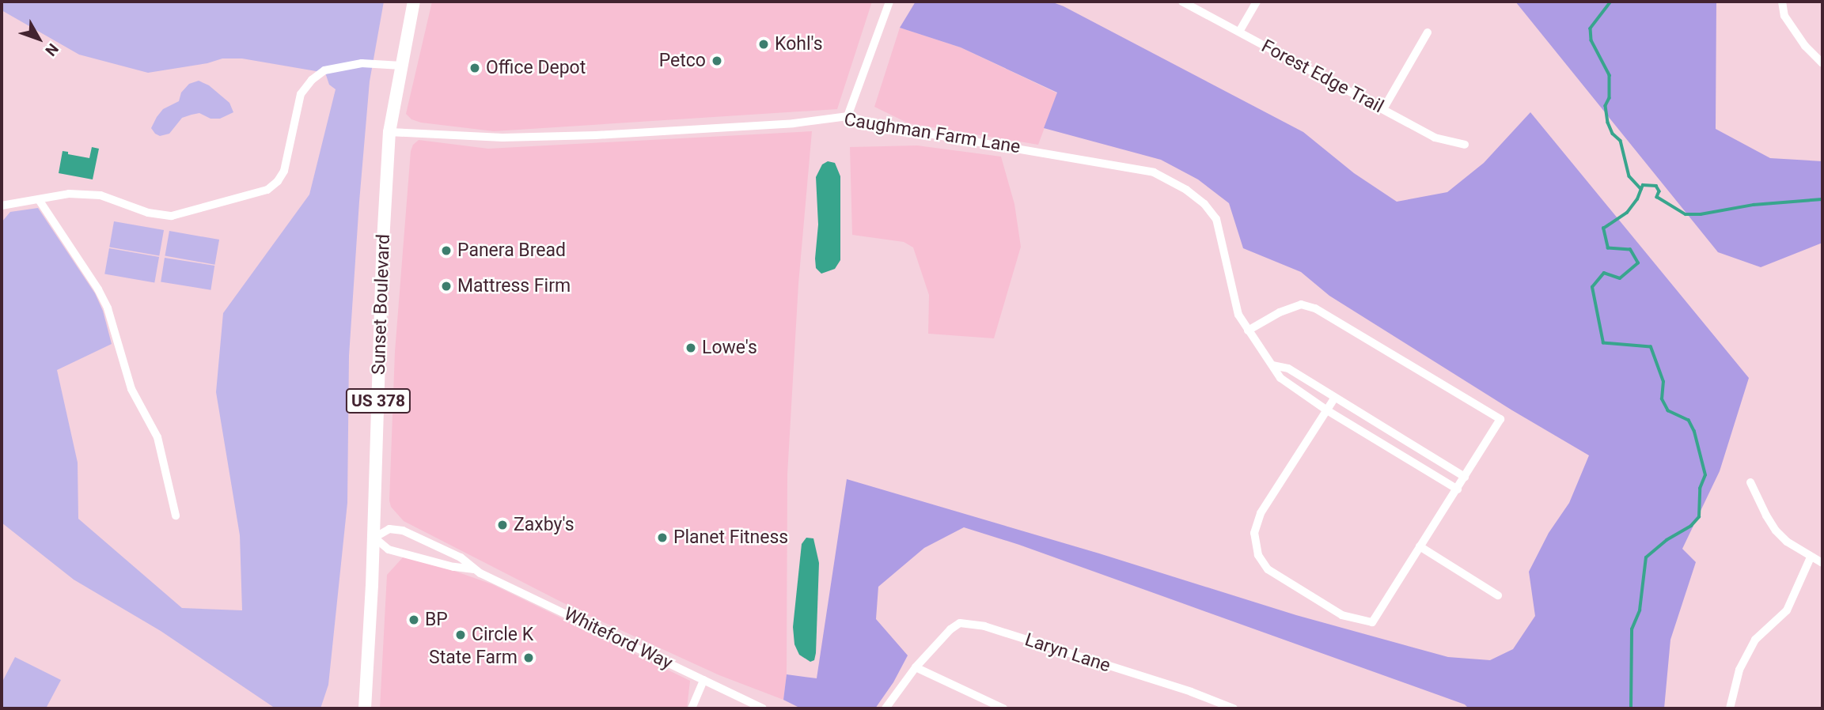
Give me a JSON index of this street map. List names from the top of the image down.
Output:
{
  "streets": {
    "main road": ["Sunset Boulevard", "US 378"],
    "street": [
      "Forest Edge Trail",
      "Caughman Farm Lane",
      "Whiteford Way",
      "Laryn Lane"
    ]
  },
  "crossings": [
    ["Caughman Farm Lane", "Sunset Boulevard"],
    ["Sunset Boulevard", "Whiteford Way"]
  ],
  "places": [
    "Kohl's",
    "Petco",
    "Office Depot",
    "Panera Bread",
    "Mattress Firm",
    "Lowe's",
    "Zaxby's",
    "Planet Fitness",
    "BP",
    "Circle K",
    "State Farm"
  ],
  "north": "bottom right"
}
